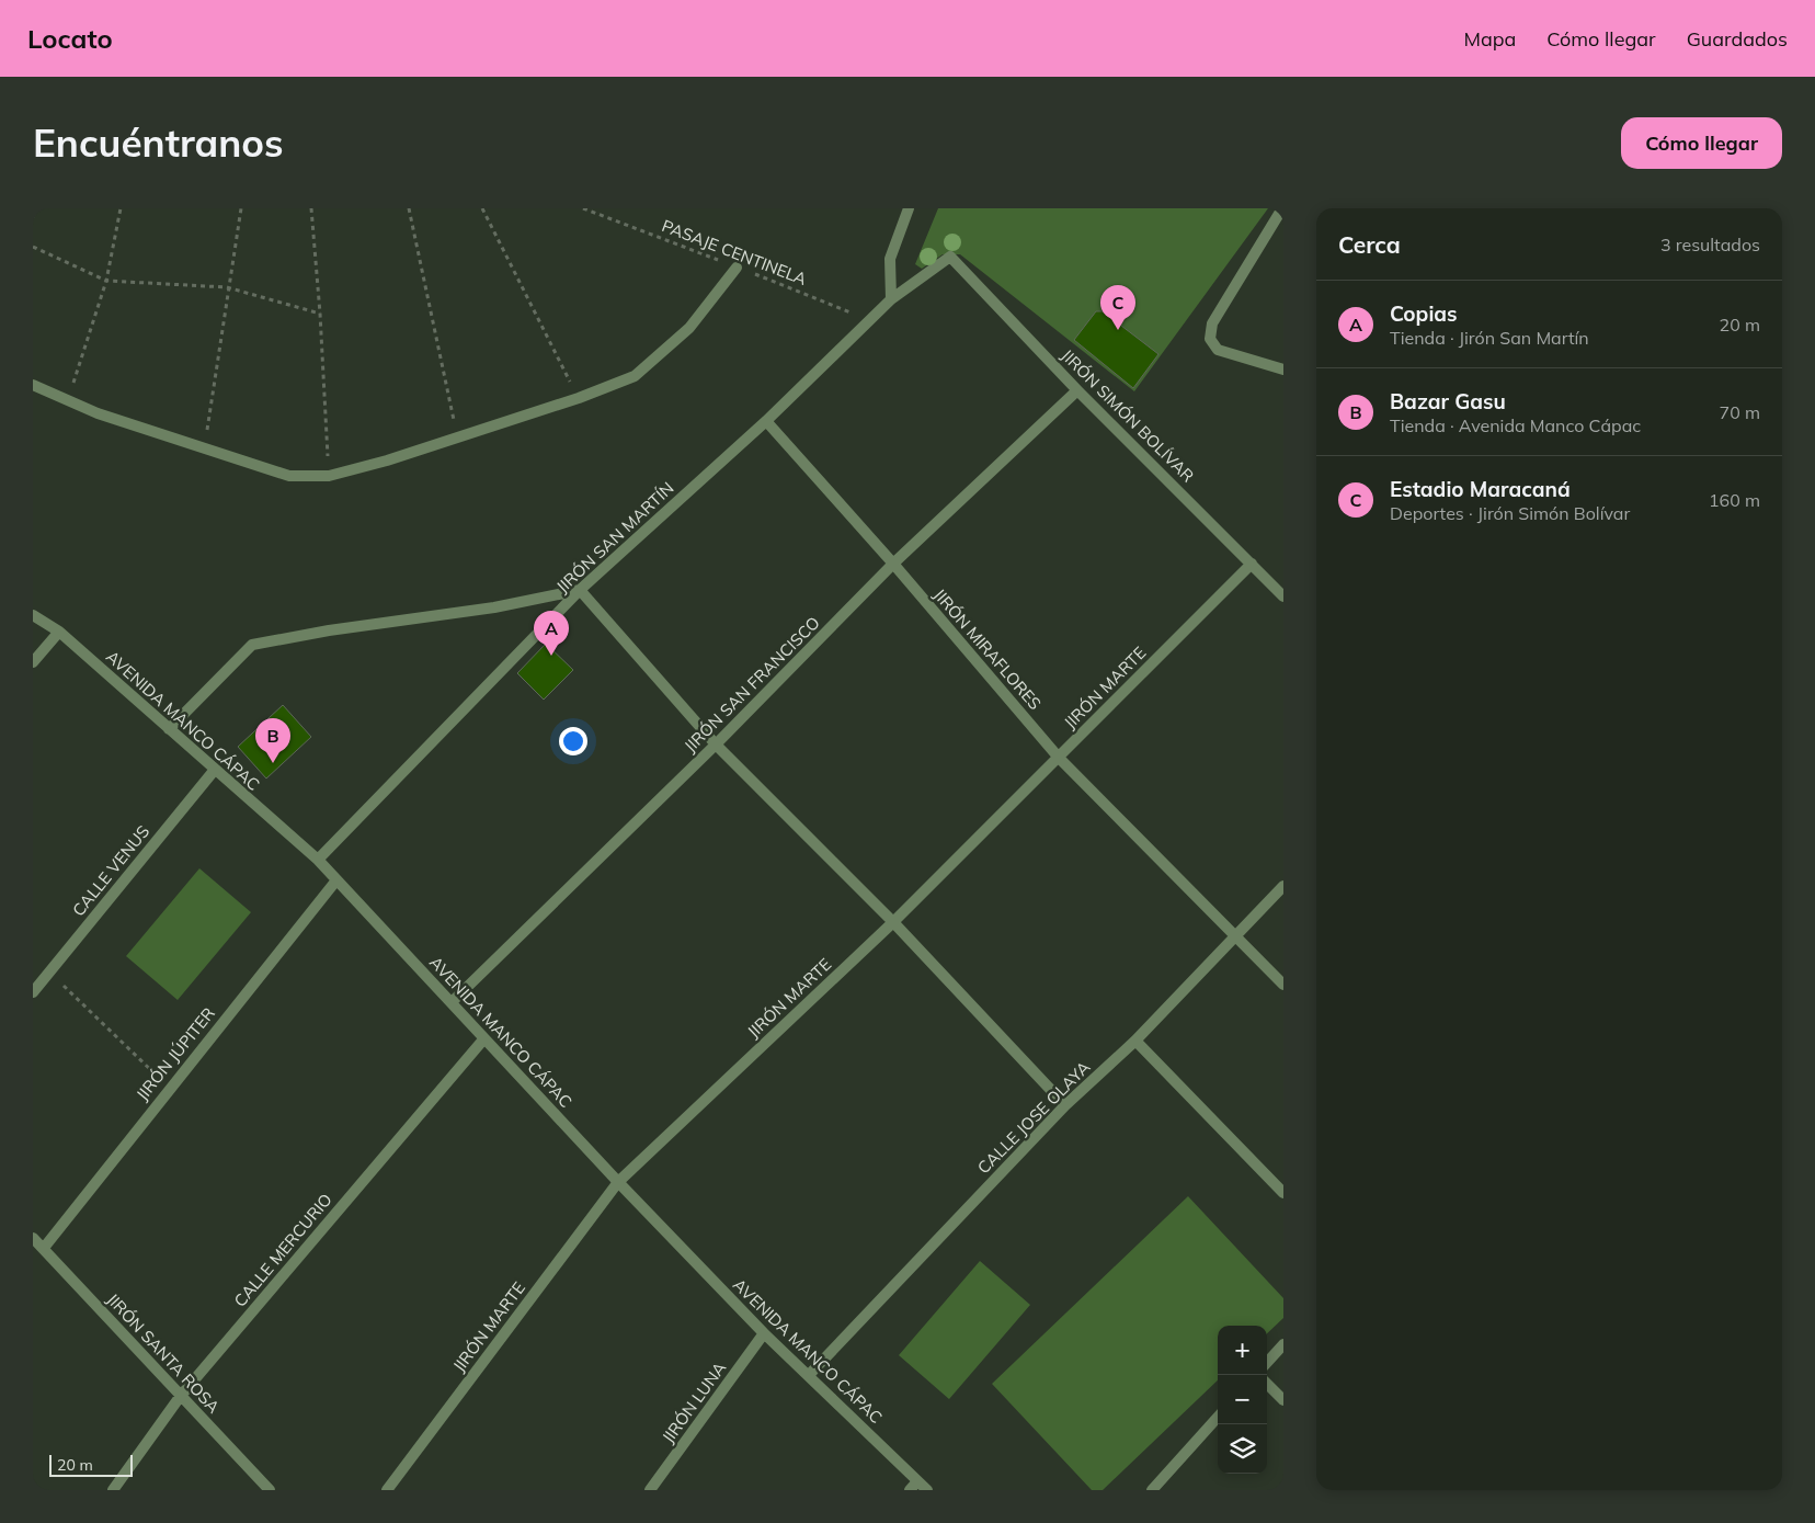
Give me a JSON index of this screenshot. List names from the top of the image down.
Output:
{
  "streets": {
    "street": [
      "JIRÓN SIMÓN BOLÍVAR",
      "JIRÓN SAN MARTÍN",
      "JIRÓN MIRAFLORES",
      "JIRÓN SAN FRANCISCO",
      "JIRÓN MARTE",
      "AVENIDA MANCO CÁPAC",
      "CALLE VENUS",
      "JIRÓN JÚPITER",
      "CALLE JOSE OLAYA",
      "CALLE MERCURIO",
      "JIRÓN SANTA ROSA",
      "JIRÓN LUNA"
    ],
    "path": ["PASAJE CENTINELA"]
  },
  "crossings": [
    ["JIRÓN SIMÓN BOLÍVAR", "JIRÓN SAN MARTÍN"],
    ["JIRÓN SIMÓN BOLÍVAR", "JIRÓN SAN FRANCISCO"],
    ["JIRÓN SIMÓN BOLÍVAR", "JIRÓN MARTE"],
    ["JIRÓN SAN MARTÍN", "JIRÓN MIRAFLORES"],
    ["JIRÓN SAN MARTÍN", "AVENIDA MANCO CÁPAC"],
    ["JIRÓN MIRAFLORES", "JIRÓN SAN FRANCISCO"],
    ["JIRÓN MIRAFLORES", "JIRÓN MARTE"],
    ["JIRÓN MIRAFLORES", "CALLE JOSE OLAYA"],
    ["JIRÓN SAN FRANCISCO", "AVENIDA MANCO CÁPAC"],
    ["JIRÓN MARTE", "AVENIDA MANCO CÁPAC"],
    ["AVENIDA MANCO CÁPAC", "CALLE VENUS"],
    ["AVENIDA MANCO CÁPAC", "JIRÓN JÚPITER"],
    ["AVENIDA MANCO CÁPAC", "CALLE JOSE OLAYA"],
    ["AVENIDA MANCO CÁPAC", "CALLE MERCURIO"],
    ["AVENIDA MANCO CÁPAC", "JIRÓN LUNA"],
    ["JIRÓN JÚPITER", "JIRÓN SANTA ROSA"],
    ["CALLE MERCURIO", "JIRÓN SANTA ROSA"]
  ],
  "scale_bar": "20 m",
  "page": {
    "header": "Locato",
    "nav": ["Mapa", "Cómo llegar", "Guardados"],
    "buttons": "Cómo llegar",
    "title": "Encuéntranos",
    "heading": ["Cerca", "3 resultados"],
    "list": [
      {
        "mark": "A",
        "name": "Copias",
        "note": "Tienda · Jirón San Martín",
        "value": "20 m"
      },
      {
        "mark": "B",
        "name": "Bazar Gasu",
        "note": "Tienda · Avenida Manco Cápac",
        "value": "70 m"
      },
      {
        "mark": "C",
        "name": "Estadio Maracaná",
        "note": "Deportes · Jirón Simón Bolívar",
        "value": "160 m"
      }
    ],
    "pins": ["C", "A", "B"],
    "map_buttons": ["+", "−"],
    "scale": "20 m"
  }
}
